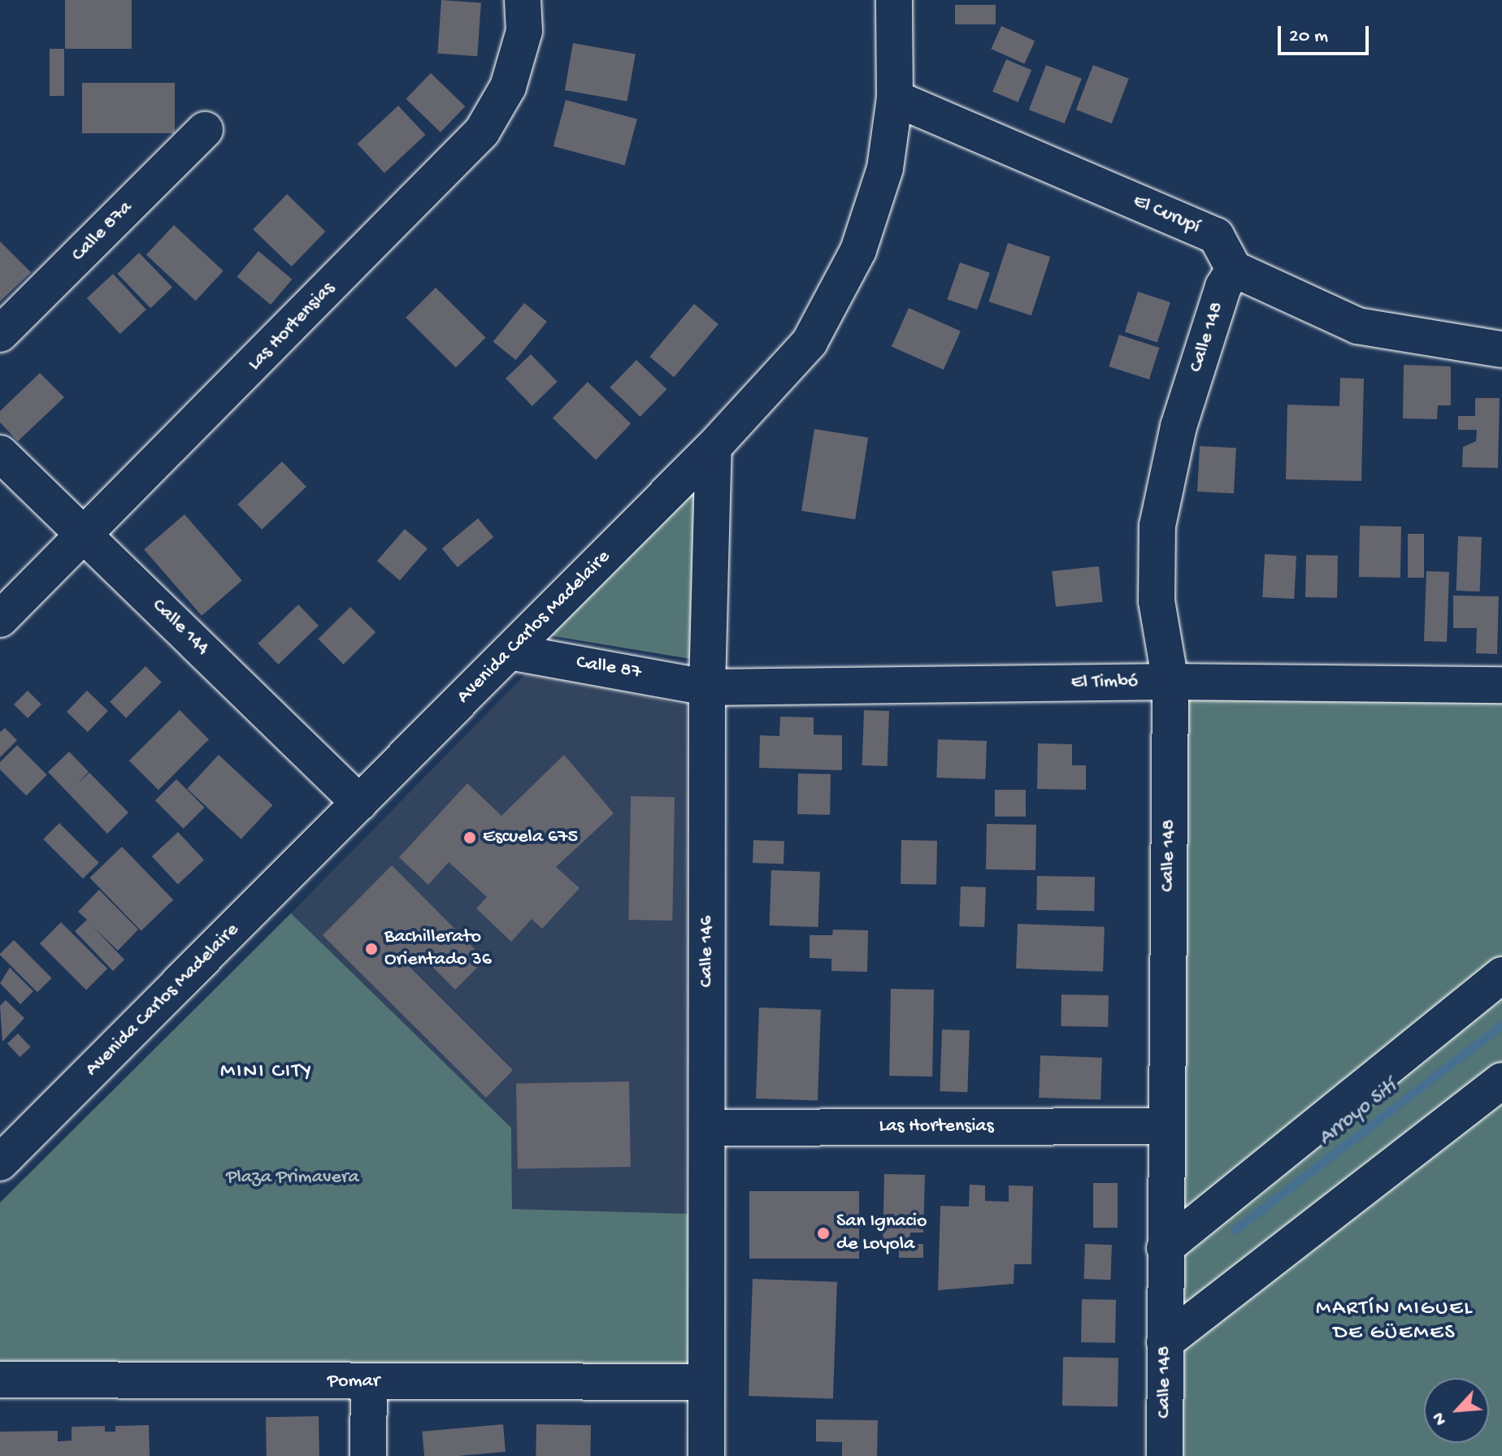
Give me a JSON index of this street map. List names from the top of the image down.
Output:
{
  "streets": {
    "street": [
      "El Curupí",
      "Calle 87a",
      "Las Hortensias",
      "Calle 148",
      "Calle 144",
      "Avenida Carlos Madelaire",
      "Calle 87",
      "El Timbó",
      "Calle 146",
      "Pomar"
    ]
  },
  "crossings": [
    ["El Curupí", "Calle 148"],
    ["El Curupí", "Avenida Carlos Madelaire"],
    ["Las Hortensias", "Calle 148"],
    ["Las Hortensias", "Calle 144"],
    ["Las Hortensias", "Calle 146"],
    ["Calle 148", "El Timbó"],
    ["Calle 144", "Avenida Carlos Madelaire"],
    ["Avenida Carlos Madelaire", "Calle 87"],
    ["Avenida Carlos Madelaire", "Calle 146"],
    ["Calle 87", "El Timbó"],
    ["Calle 87", "Calle 146"],
    ["El Timbó", "Calle 146"],
    ["Calle 146", "Pomar"]
  ],
  "districts": ["MINI CITY", "MARTÍN MIGUEL DE GÜEMES"],
  "water": ["Arroyo Sití"],
  "parks": ["Plaza Primavera"],
  "places": ["Escuela 675", "Bachillerato Orientado 36", "San Ignacio de Loyola"],
  "scale_bar": "20 m",
  "north": "bottom left"
}
